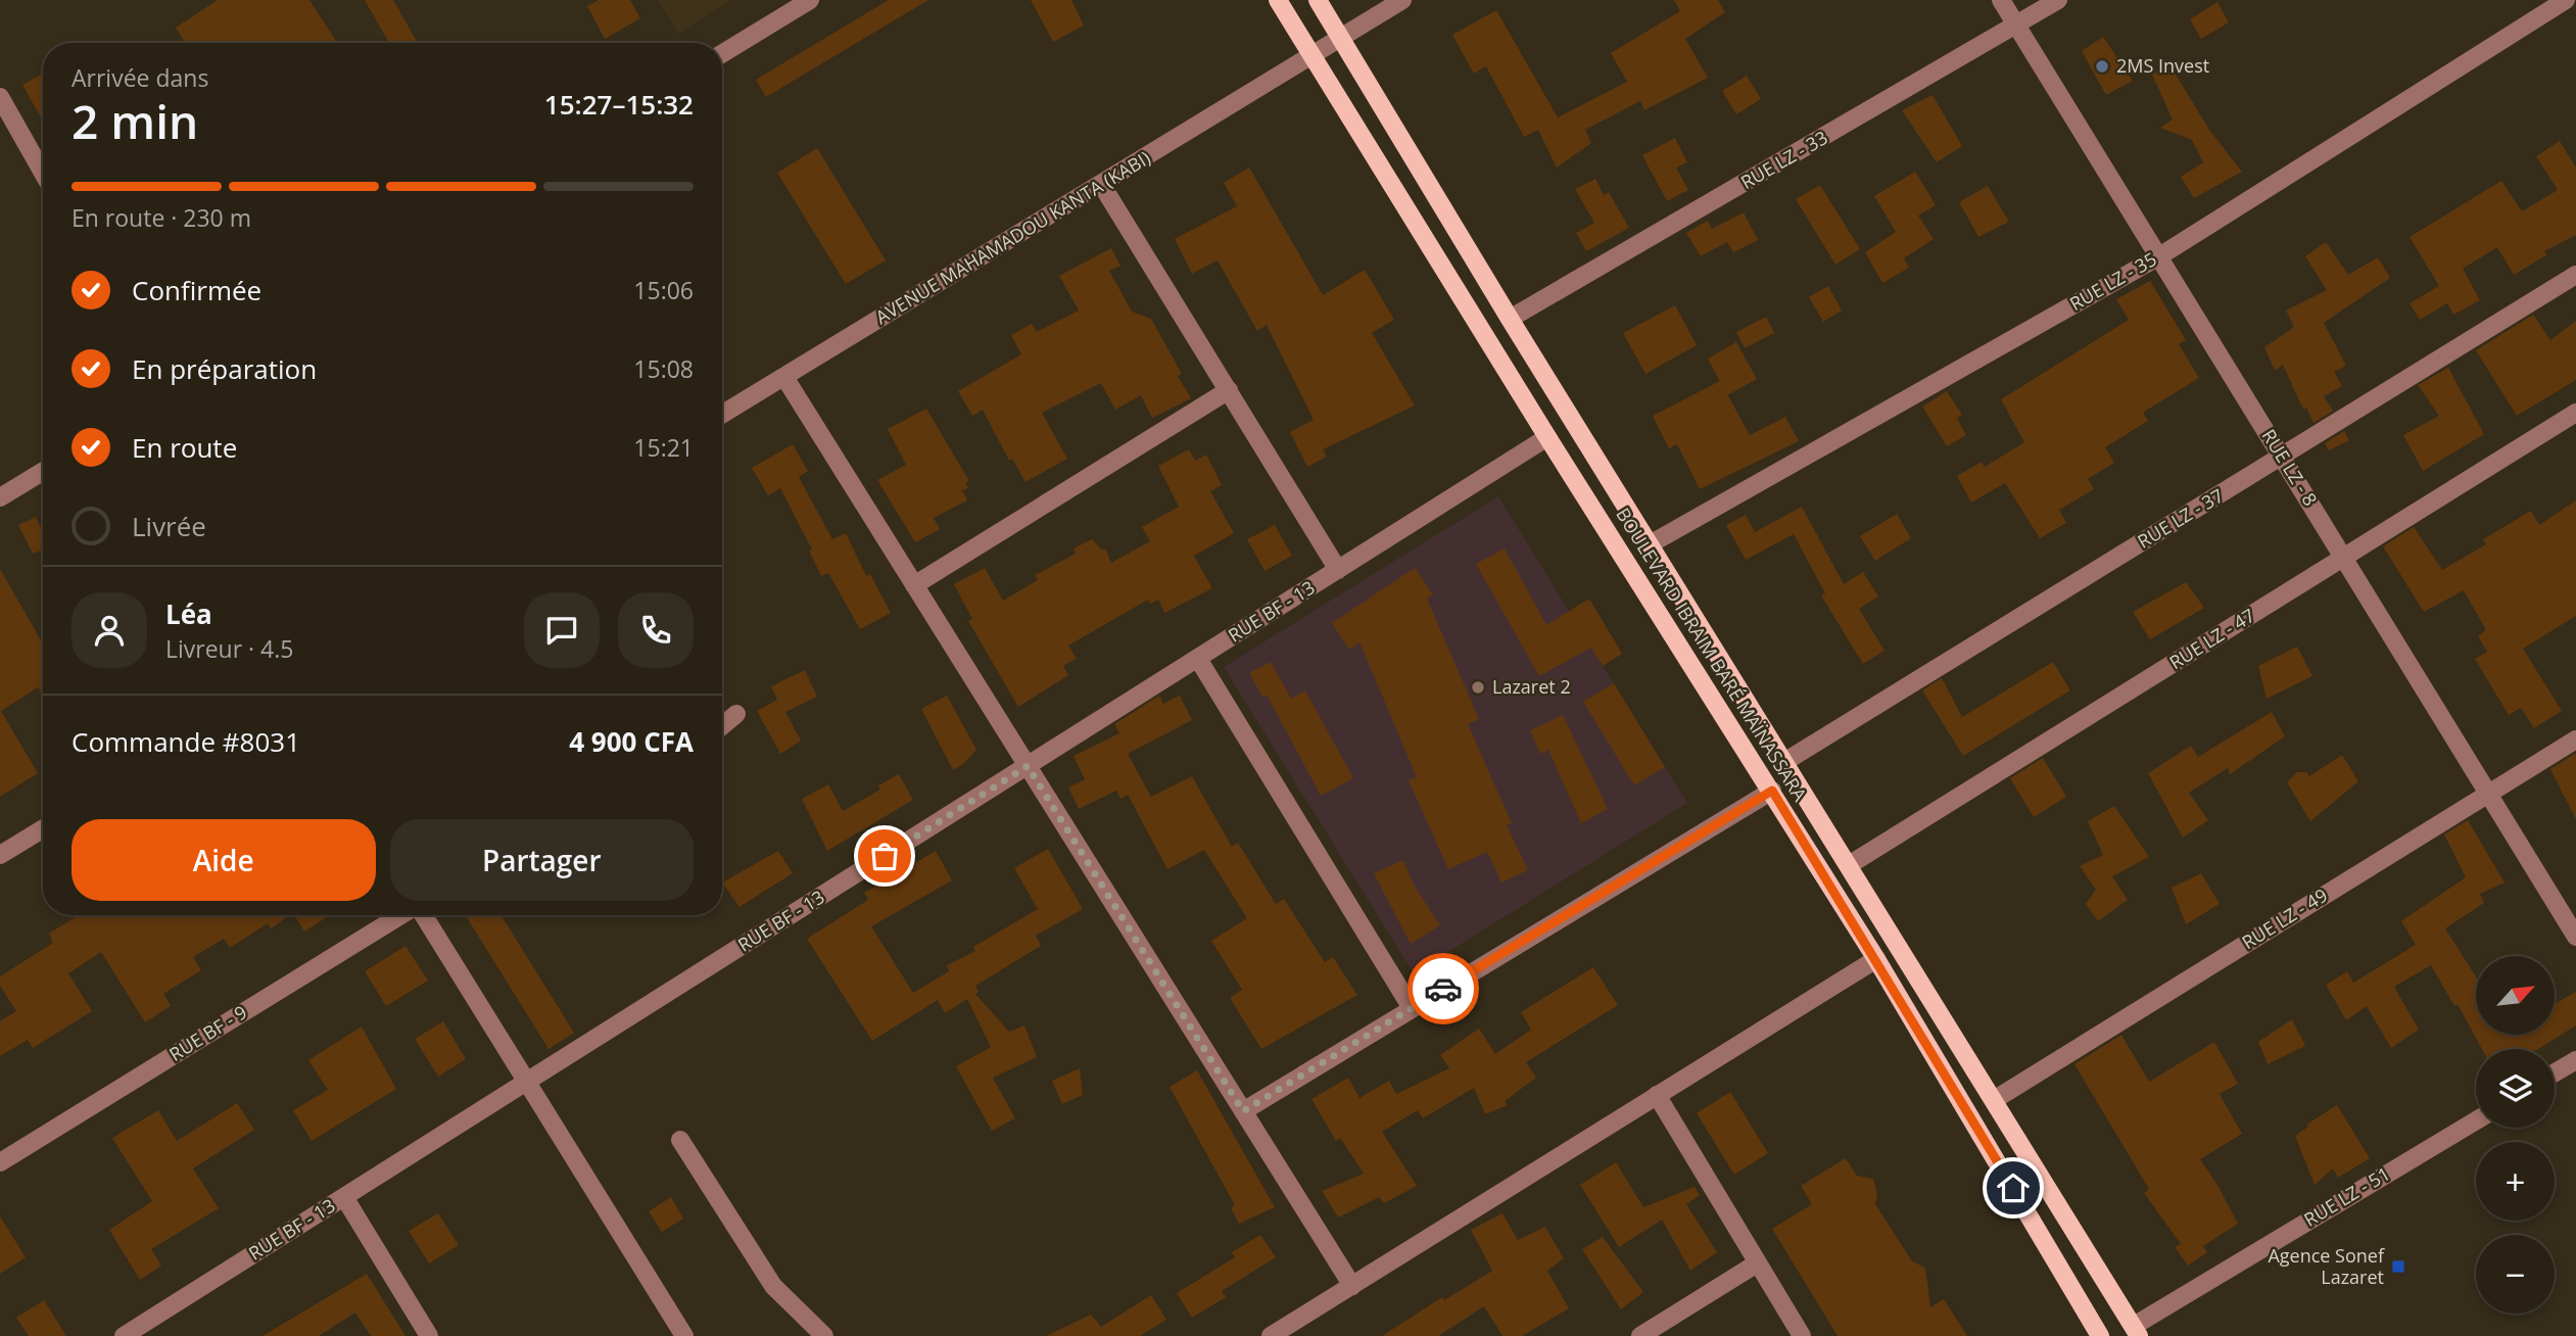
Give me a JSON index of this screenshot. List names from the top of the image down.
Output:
{
  "streets": {
    "main road": ["BOULEVARD IBRAIM BARÉ MAÏNASSARA"],
    "street": [
      "RUE LZ - 33",
      "AVENUE MAHAMADOU KANTA (KABI)",
      "RUE LZ - 35",
      "RUE LZ - 8",
      "RUE LZ - 37",
      "RUE BF - 13",
      "RUE LZ - 47",
      "RUE LZ - 49",
      "RUE BF - 9",
      "RUE LZ - 51"
    ]
  },
  "crossings": [
    ["RUE LZ - 33", "RUE LZ - 8"],
    ["RUE LZ - 33", "BOULEVARD IBRAIM BARÉ MAÏNASSARA"],
    ["AVENUE MAHAMADOU KANTA (KABI)", "BOULEVARD IBRAIM BARÉ MAÏNASSARA"],
    ["RUE LZ - 35", "RUE LZ - 8"],
    ["RUE LZ - 35", "BOULEVARD IBRAIM BARÉ MAÏNASSARA"],
    ["RUE LZ - 8", "RUE LZ - 37"],
    ["RUE LZ - 8", "RUE LZ - 47"],
    ["RUE LZ - 8", "RUE LZ - 49"],
    ["RUE LZ - 37", "BOULEVARD IBRAIM BARÉ MAÏNASSARA"],
    ["RUE BF - 13", "BOULEVARD IBRAIM BARÉ MAÏNASSARA"],
    ["RUE LZ - 47", "BOULEVARD IBRAIM BARÉ MAÏNASSARA"],
    ["BOULEVARD IBRAIM BARÉ MAÏNASSARA", "RUE LZ - 49"],
    ["BOULEVARD IBRAIM BARÉ MAÏNASSARA", "RUE LZ - 51"]
  ],
  "places": {
    "other": ["2MS Invest", "Lazaret 2"],
    "transit": ["Agence Sonef Lazaret"]
  },
  "north": "top right",
  "page": {
    "heading": ["2 min", "Arrivée dans", "15:27–15:32"],
    "panel": [
      "Léa",
      "Livreur · 4.5",
      "Commande #8031",
      "4 900 CFA"
    ],
    "bar": "En route · 230 m",
    "list": [
      ["Confirmée", "15:06"],
      ["En préparation", "15:08"],
      ["En route", "15:21"],
      "Livrée"
    ],
    "buttons": ["Aide", "Partager"],
    "map_buttons": ["+", "−"]
  }
}
